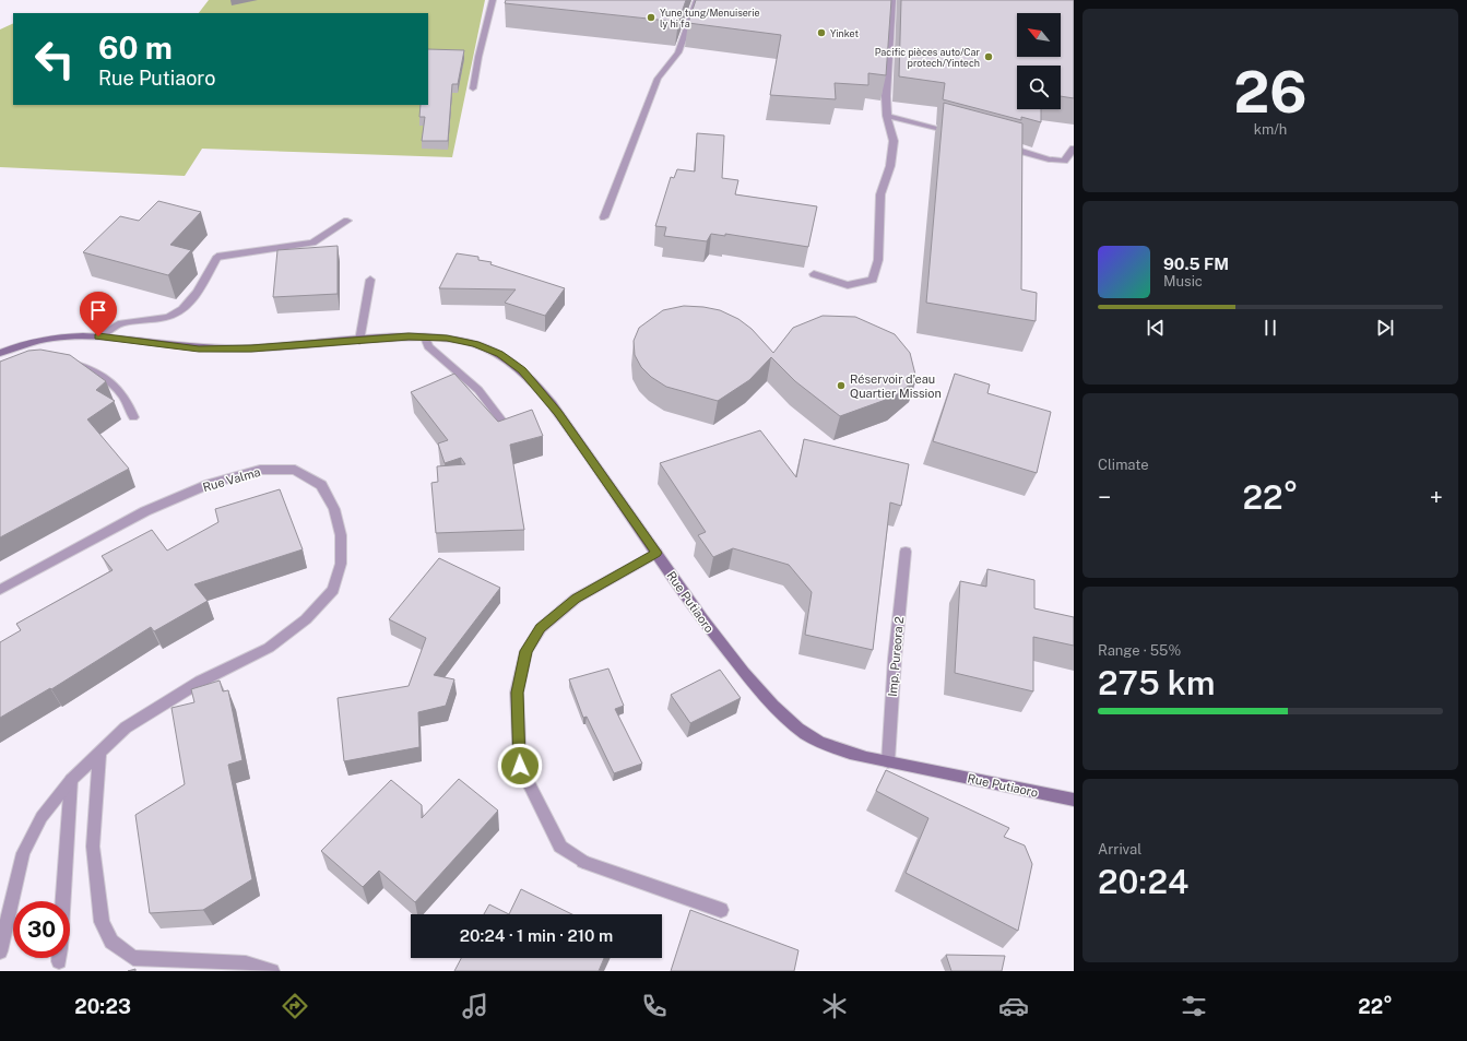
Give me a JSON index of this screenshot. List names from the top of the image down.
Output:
{
  "streets": {
    "main road": ["Rue Putiaoro"],
    "street": ["Rue Valma", "Imp. Pureora 2"]
  },
  "crossings": [
    ["Rue Putiaoro", "Imp. Pureora 2"]
  ],
  "places": [
    "Yune tung/Menuiserie ly hi fa",
    "Yinket",
    "Pacific pièces auto/Car protech/Yintech",
    "Réservoir d'eau Quartier Mission"
  ],
  "north": "top left",
  "page": {
    "tile": [
      ["26", "km/h"],
      "Climate",
      ["Range · 55%", "275 km"],
      ["Arrival", "20:24"]
    ],
    "turn": ["60 m", "Rue Putiaoro"],
    "song": ["90.5 FM", "Music"],
    "heat": ["−", "22°", "+"],
    "limit": "30",
    "trip": "20:24 · 1 min · 210 m",
    "tabs": ["20:23", "22°"]
  }
}
